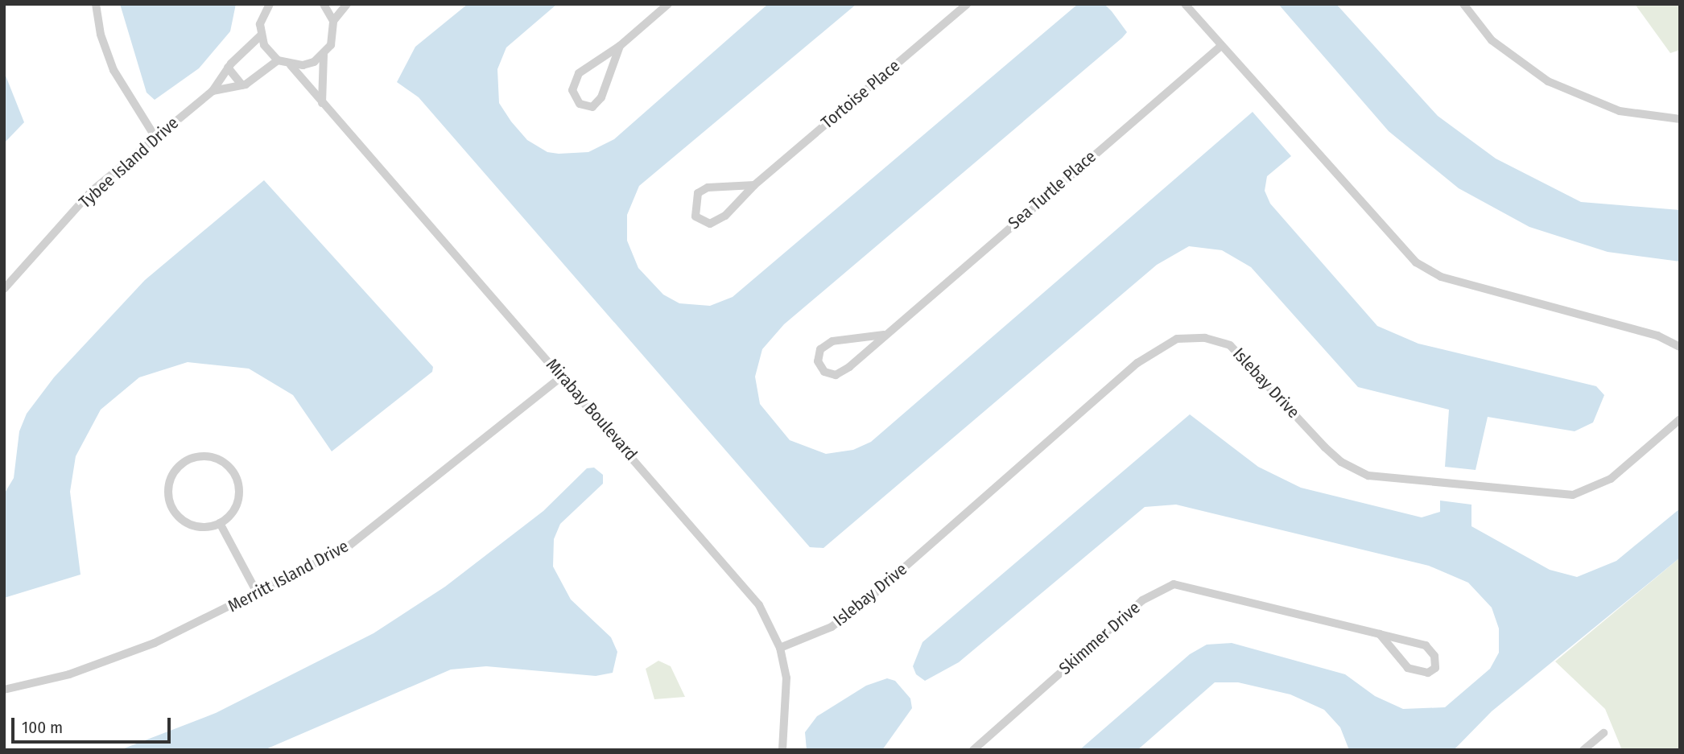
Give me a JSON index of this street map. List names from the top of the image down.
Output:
{
  "streets": {
    "street": [
      "Tortoise Place",
      "Tybee Island Drive",
      "Sea Turtle Place",
      "Islebay Drive",
      "Mirabay Boulevard",
      "Merritt Island Drive",
      "Skimmer Drive"
    ]
  },
  "crossings": [
    ["Tybee Island Drive", "Mirabay Boulevard"],
    ["Islebay Drive", "Mirabay Boulevard"],
    ["Mirabay Boulevard", "Merritt Island Drive"]
  ],
  "scale_bar": "100 m"
}
